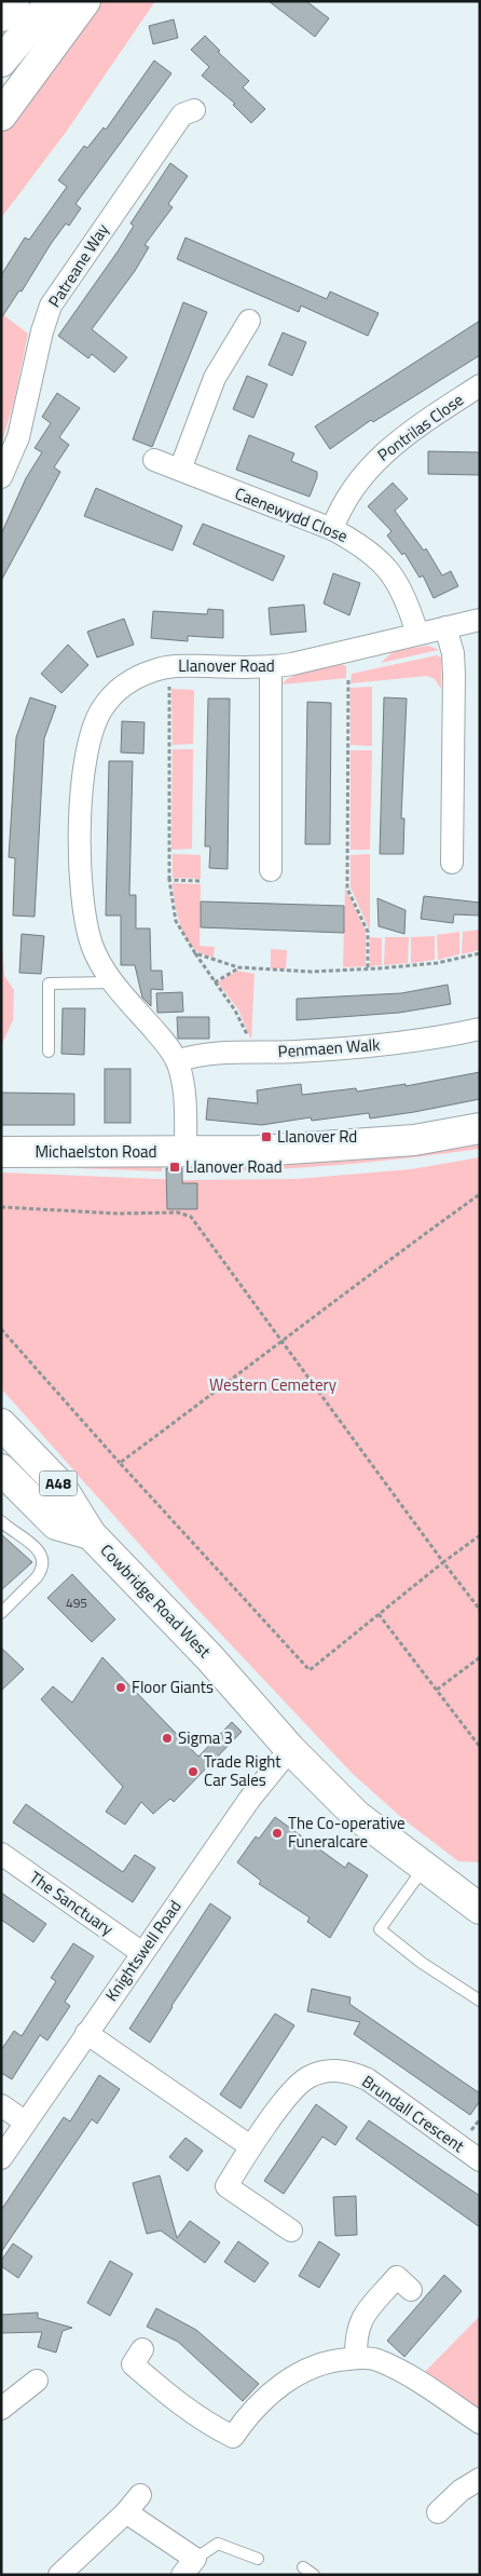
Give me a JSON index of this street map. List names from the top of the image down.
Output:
{
  "streets": {
    "main road": ["Michaelston Road", "A48", "Cowbridge Road West"],
    "street": [
      "Patreane Way",
      "Pontrilas Close",
      "Caenewydd Close",
      "Llanover Road",
      "Penmaen Walk",
      "The Sanctuary",
      "Knightswell Road",
      "Brundall Crescent"
    ]
  },
  "crossings": [
    ["Pontrilas Close", "Caenewydd Close"],
    ["Caenewydd Close", "Llanover Road"],
    ["Llanover Road", "Penmaen Walk"],
    ["Llanover Road", "Michaelston Road"],
    ["Cowbridge Road West", "Knightswell Road"],
    ["The Sanctuary", "Knightswell Road"]
  ],
  "parks": ["Western Cemetery"],
  "places": {
    "transit": ["Llanover Rd", "Llanover Road"],
    "other": [
      "Floor Giants",
      "Sigma 3",
      "Trade Right Car Sales",
      "The Co-operative Funeralcare"
    ]
  },
  "house_numbers": ["495"]
}
